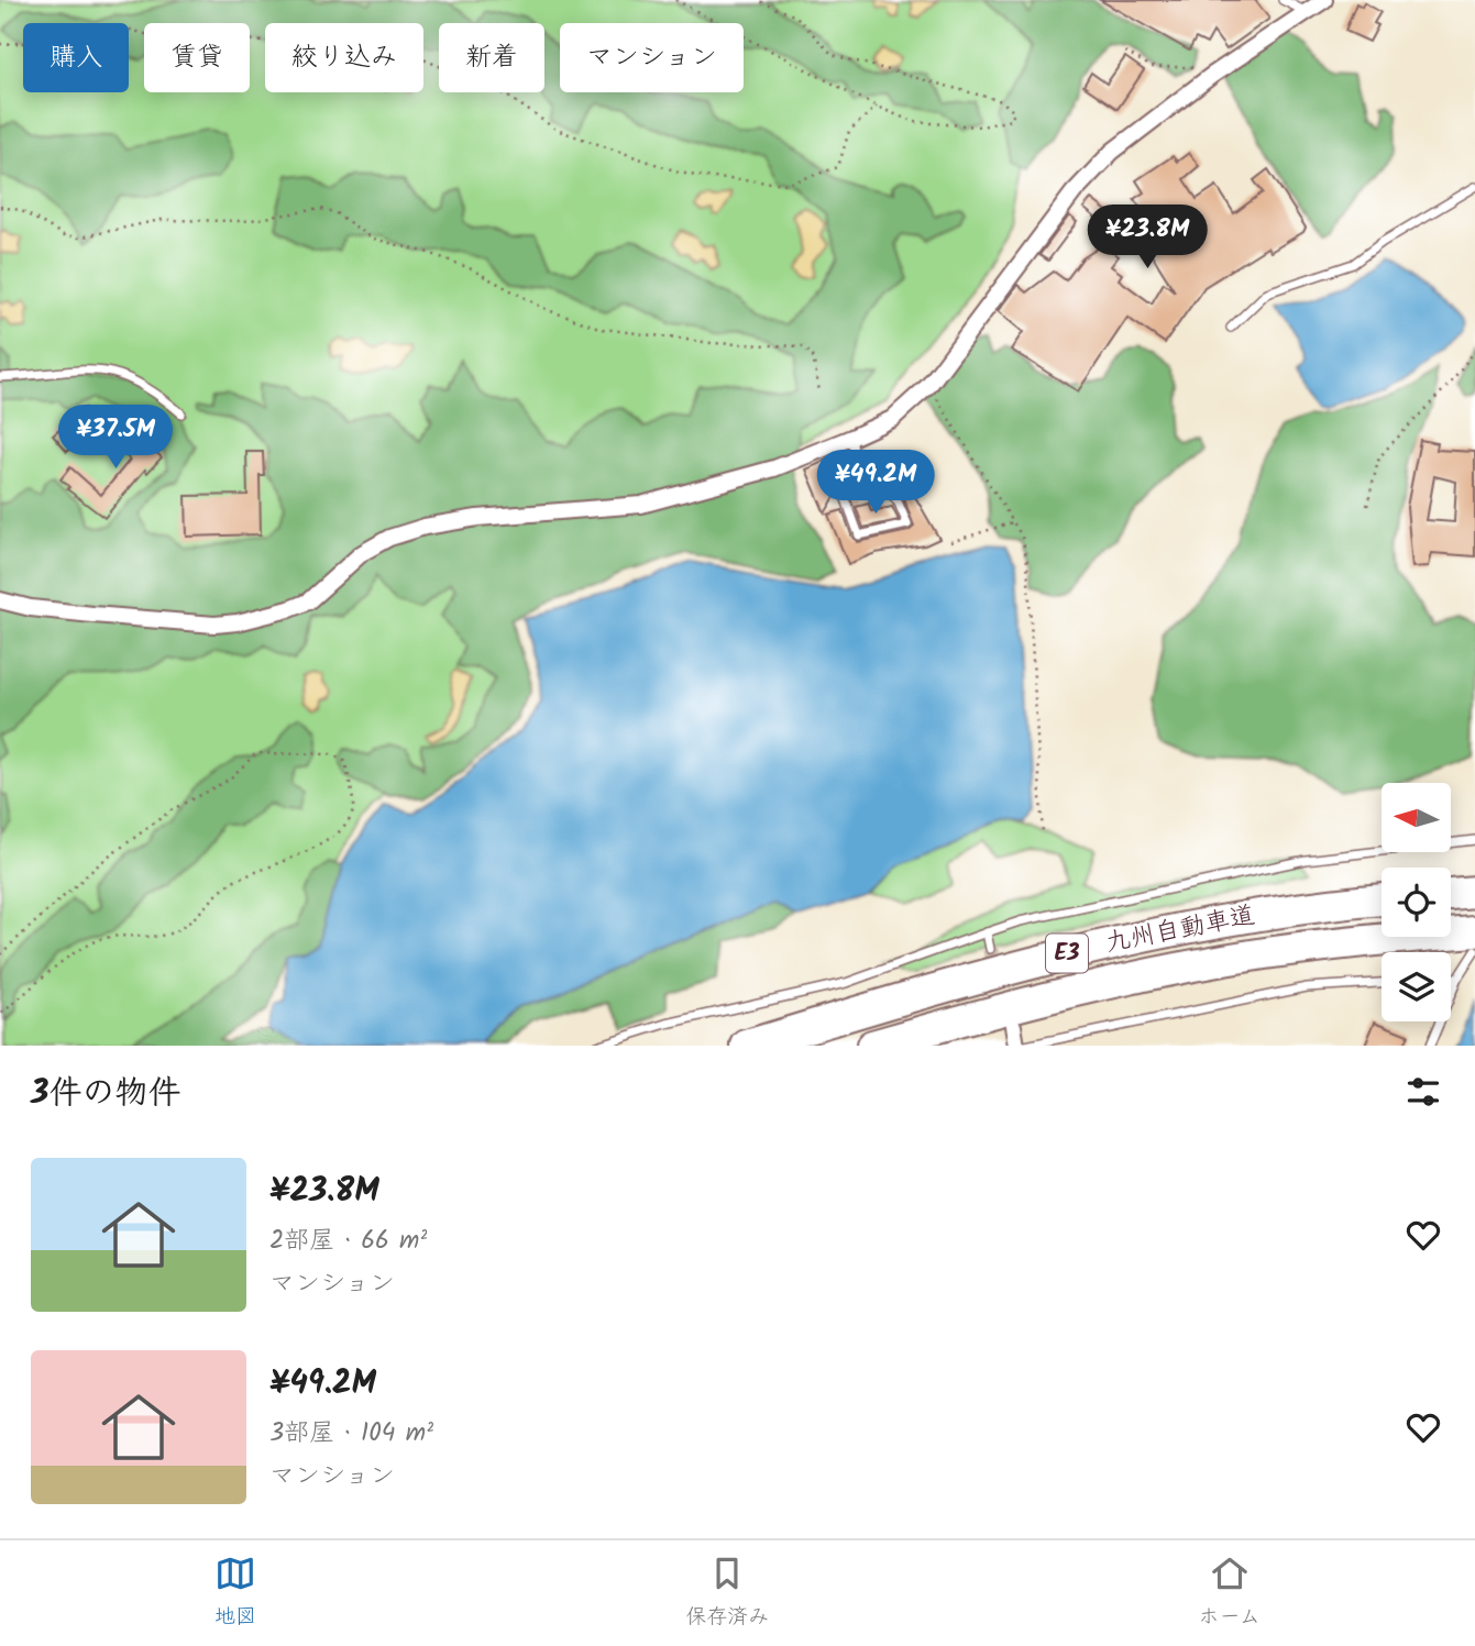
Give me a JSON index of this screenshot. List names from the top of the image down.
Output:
{
  "streets": {
    "highway": ["九州自動車道", "E3"]
  },
  "north": "left",
  "page": {
    "chip": [
      "購入",
      "賃貸",
      "絞り込み",
      "新着",
      "マンション"
    ],
    "price": ["¥23.8M", "¥37.5M", "¥49.2M"],
    "heading": "3件の物件",
    "list": [
      {
        "name": "¥23.8M",
        "note": "2部屋 · 66 m² · マンション"
      },
      {
        "name": "¥49.2M",
        "note": "3部屋 · 104 m² · マンション"
      }
    ],
    "tabs": ["地図", "保存済み", "ホーム"]
  }
}
